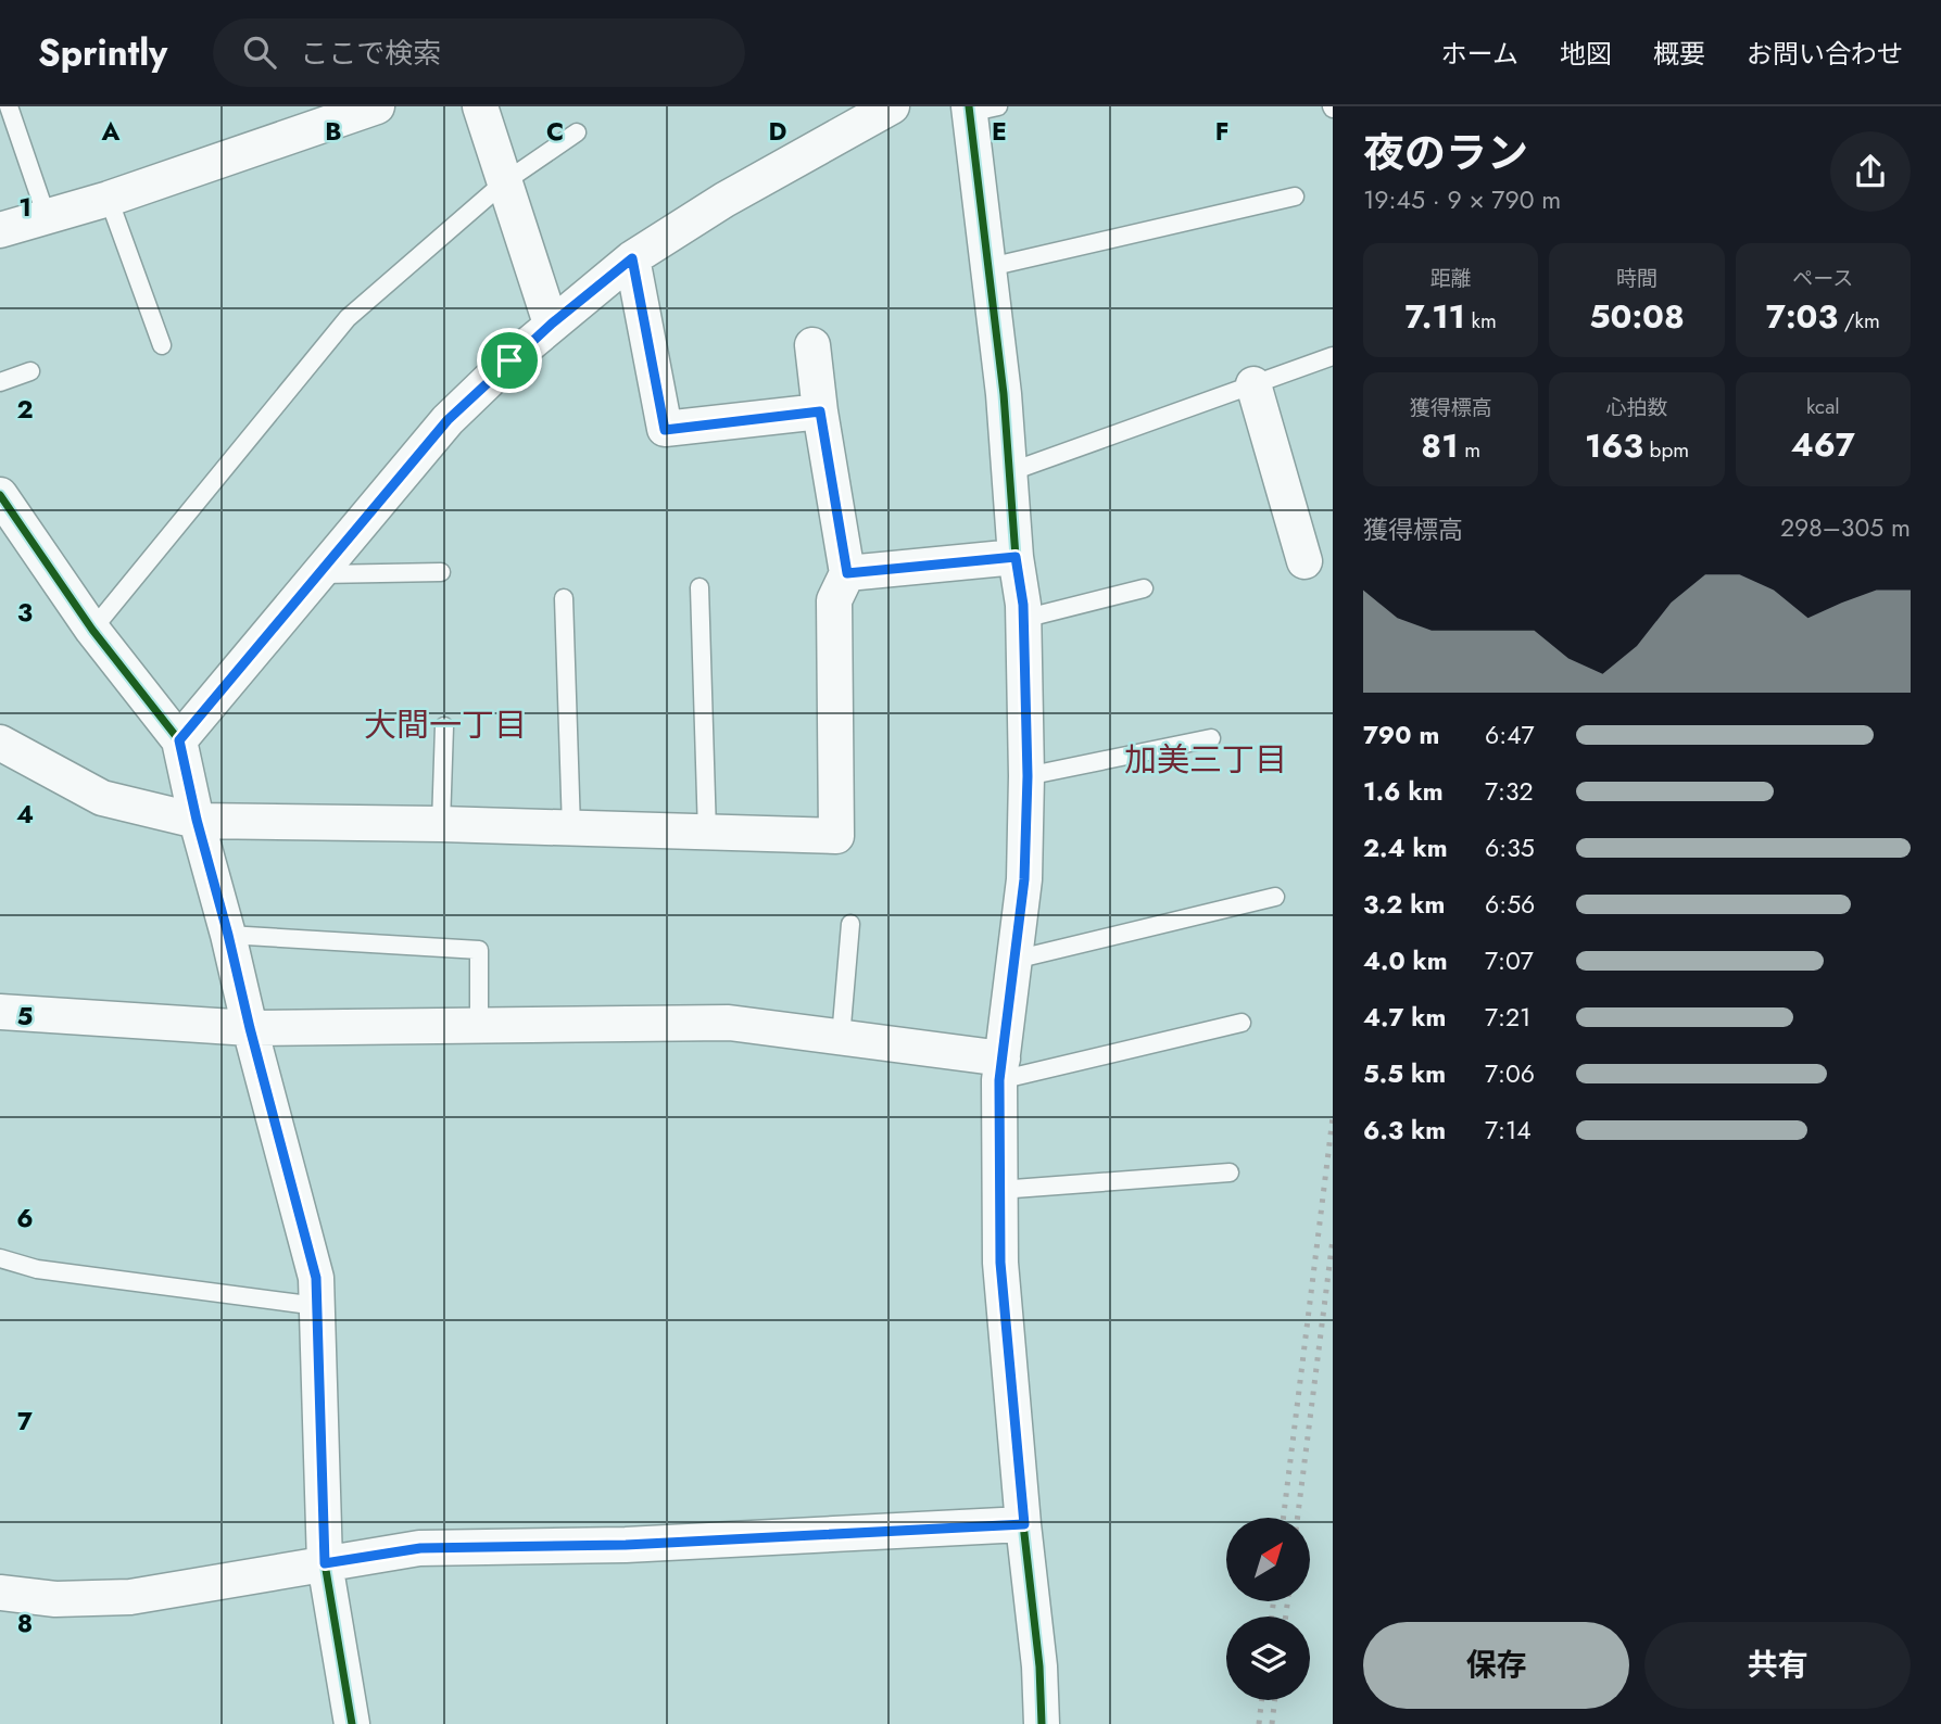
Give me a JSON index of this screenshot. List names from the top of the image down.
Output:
{
  "districts": ["大間一丁目", "加美三丁目"],
  "north": "top right",
  "page": {
    "header": "Sprintly",
    "search": "ここで検索",
    "nav": [
      "ホーム",
      "地図",
      "概要",
      "お問い合わせ"
    ],
    "heading": ["夜のラン", "19:45 · 9 × 790 m"],
    "stats": [
      ["距離", "7.11 km"],
      ["時間", "50:08"],
      ["ペース", "7:03 /km"],
      ["獲得標高", "81 m"],
      ["心拍数", "163 bpm"],
      ["kcal", "467"]
    ],
    "chart": ["獲得標高", "298–305 m"],
    "list": [
      {
        "name": "790 m",
        "note": "6:47"
      },
      {
        "name": "1.6 km",
        "note": "7:32"
      },
      {
        "name": "2.4 km",
        "note": "6:35"
      },
      {
        "name": "3.2 km",
        "note": "6:56"
      },
      {
        "name": "4.0 km",
        "note": "7:07"
      },
      {
        "name": "4.7 km",
        "note": "7:21"
      },
      {
        "name": "5.5 km",
        "note": "7:06"
      },
      {
        "name": "6.3 km",
        "note": "7:14"
      }
    ],
    "buttons": ["保存", "共有"]
  },
  "grid": {
    "columns": [
      "A",
      "B",
      "C",
      "D",
      "E",
      "F"
    ],
    "rows": [
      "1",
      "2",
      "3",
      "4",
      "5",
      "6",
      "7",
      "8"
    ]
  }
}
